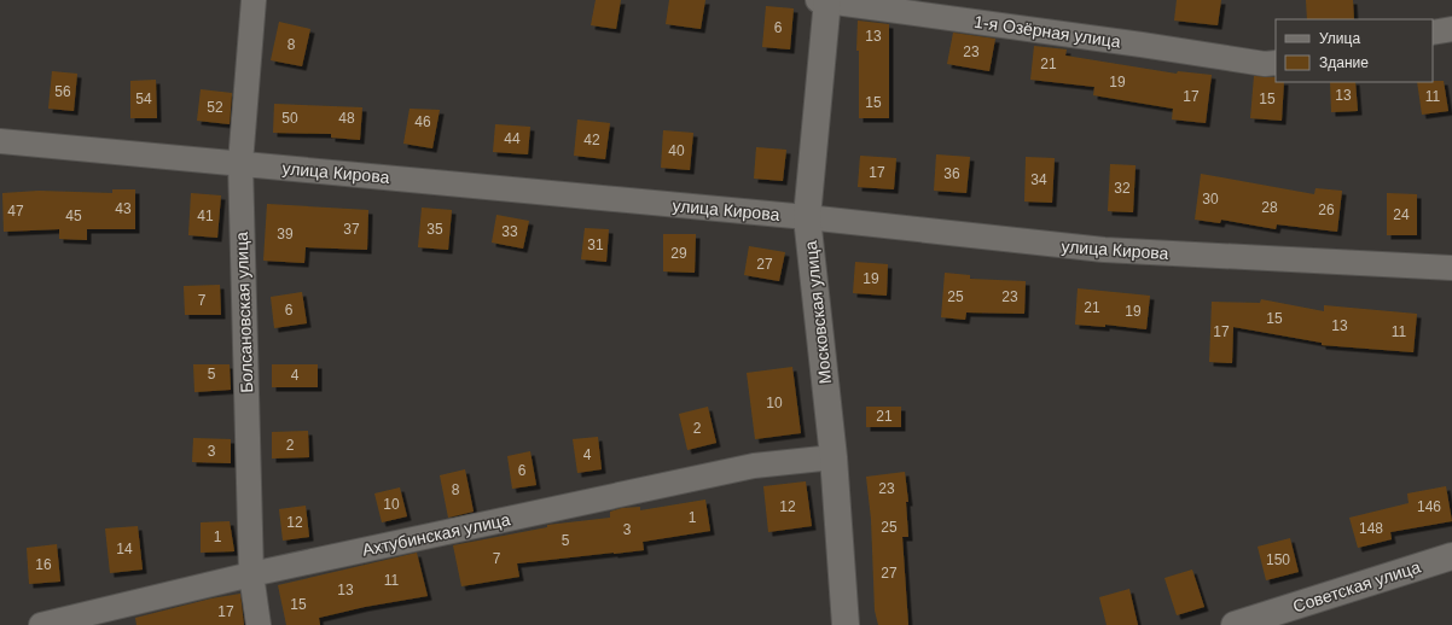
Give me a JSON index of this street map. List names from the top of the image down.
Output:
{
  "streets": {
    "street": [
      "1-я Озёрная улица",
      "улица Кирова",
      "Болсановская улица",
      "Московская улица",
      "Ахтубинская улица",
      "Советская улица"
    ]
  },
  "crossings": [
    ["1-я Озёрная улица", "Московская улица"],
    ["улица Кирова", "Болсановская улица"],
    ["улица Кирова", "Московская улица"],
    ["Болсановская улица", "Ахтубинская улица"],
    ["Московская улица", "Ахтубинская улица"]
  ],
  "house_numbers": [
    "6",
    "13",
    "8",
    "23",
    "21",
    "19",
    "56",
    "13",
    "17",
    "11",
    "54",
    "15",
    "15",
    "52",
    "50",
    "48",
    "46",
    "44",
    "42",
    "40",
    "17",
    "36",
    "34",
    "32",
    "30",
    "28",
    "43",
    "26",
    "47",
    "24",
    "45",
    "41",
    "37",
    "35",
    "33",
    "39",
    "31",
    "29",
    "27",
    "19",
    "25",
    "23",
    "7",
    "21",
    "6",
    "19",
    "15",
    "13",
    "17",
    "11",
    "5",
    "4",
    "10",
    "21",
    "2",
    "2",
    "3",
    "4",
    "6",
    "23",
    "8",
    "10",
    "12",
    "146",
    "1",
    "12",
    "25",
    "148",
    "3",
    "1",
    "5",
    "14",
    "7",
    "150",
    "16",
    "27",
    "11",
    "13",
    "15",
    "17"
  ],
  "legend": ["Улица", "Здание"]
}
